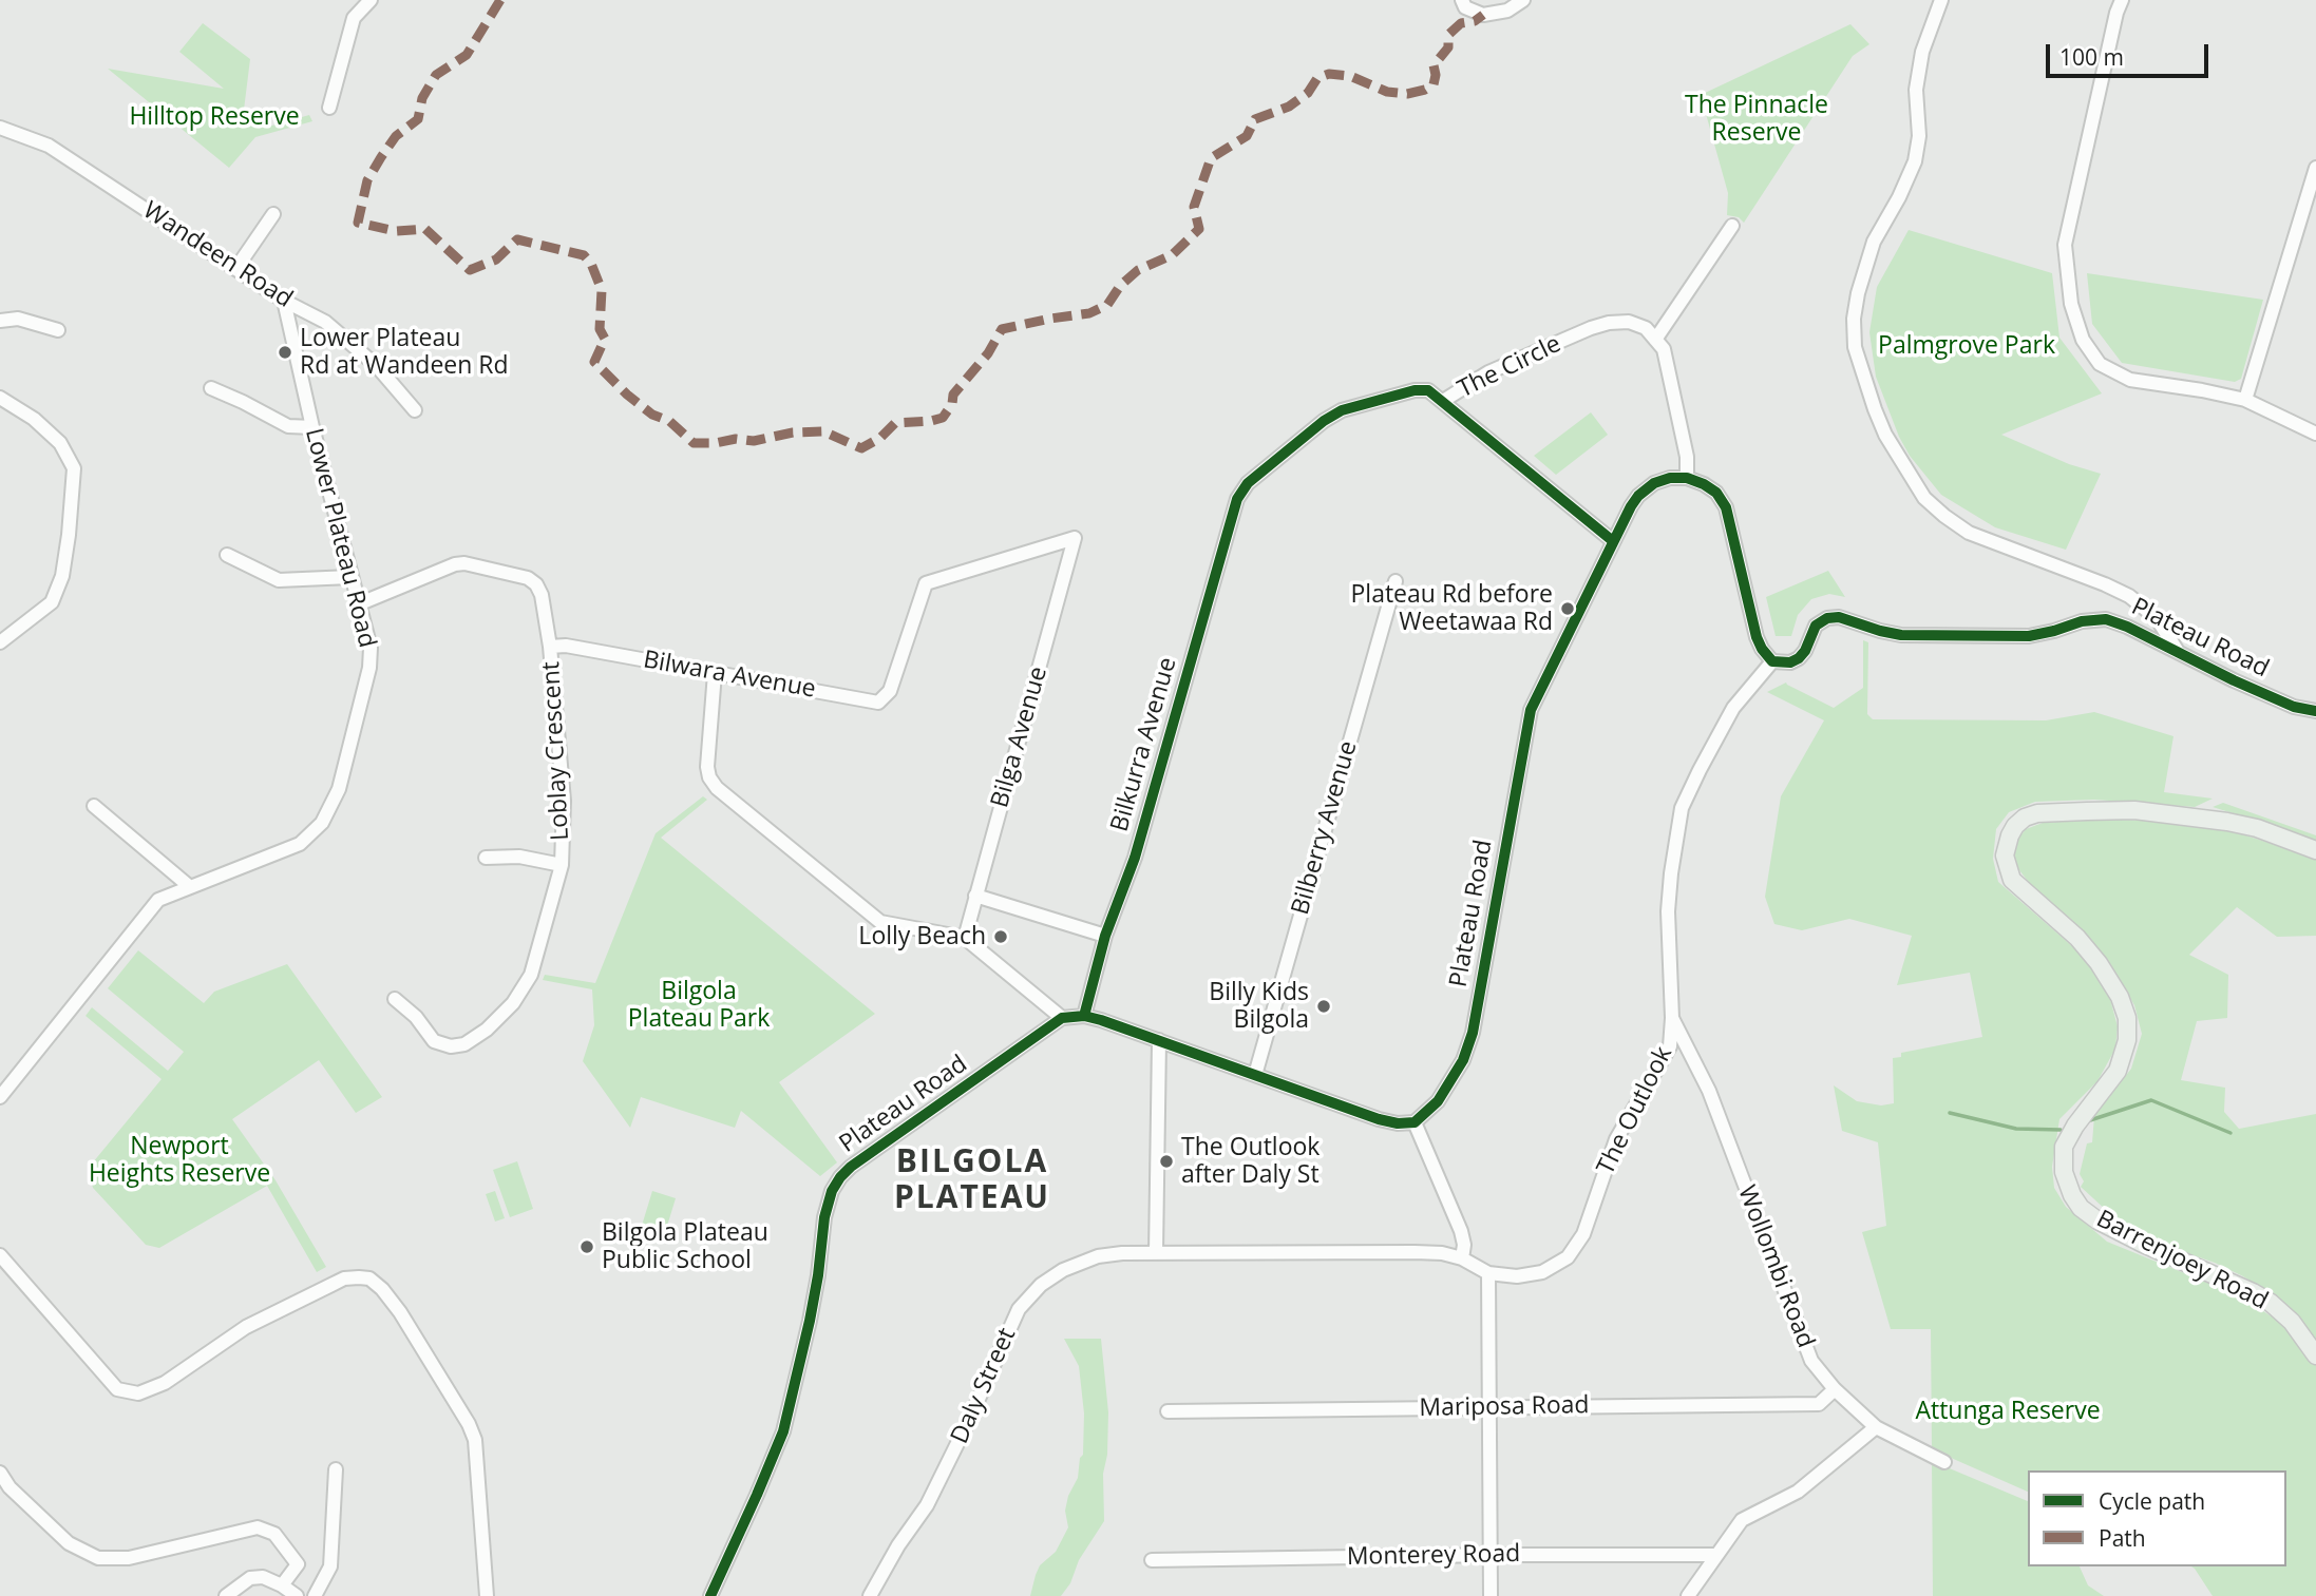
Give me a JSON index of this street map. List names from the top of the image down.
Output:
{
  "streets": {
    "main road": ["Barrenjoey Road"],
    "street": [
      "Wandeen Road",
      "The Circle",
      "Lower Plateau Road",
      "Plateau Road",
      "Bilwara Avenue",
      "Bilga Avenue",
      "Bilkurra Avenue",
      "Loblay Crescent",
      "Bilberry Avenue",
      "The Outlook",
      "Wollombi Road",
      "Daly Street",
      "Mariposa Road",
      "Monterey Road"
    ]
  },
  "crossings": [
    ["Wandeen Road", "Lower Plateau Road"],
    ["The Circle", "Bilkurra Avenue"],
    ["Plateau Road", "Bilkurra Avenue"],
    ["Plateau Road", "Bilberry Avenue"],
    ["Plateau Road", "The Outlook"],
    ["Bilwara Avenue", "Bilga Avenue"],
    ["Bilwara Avenue", "Loblay Crescent"],
    ["The Outlook", "Wollombi Road"],
    ["The Outlook", "Daly Street"],
    ["Wollombi Road", "Mariposa Road"]
  ],
  "districts": ["BILGOLA PLATEAU"],
  "parks": [
    "The Pinnacle Reserve",
    "Hilltop Reserve",
    "Palmgrove Park",
    "Bilgola Plateau Park",
    "Newport Heights Reserve",
    "Attunga Reserve"
  ],
  "places": [
    "Lower Plateau Rd at Wandeen Rd",
    "Plateau Rd before Weetawaa Rd",
    "Lolly Beach",
    "Billy Kids Bilgola",
    "The Outlook after Daly St",
    "Bilgola Plateau Public School"
  ],
  "legend": ["Cycle path", "Path"],
  "scale_bar": "100 m"
}
